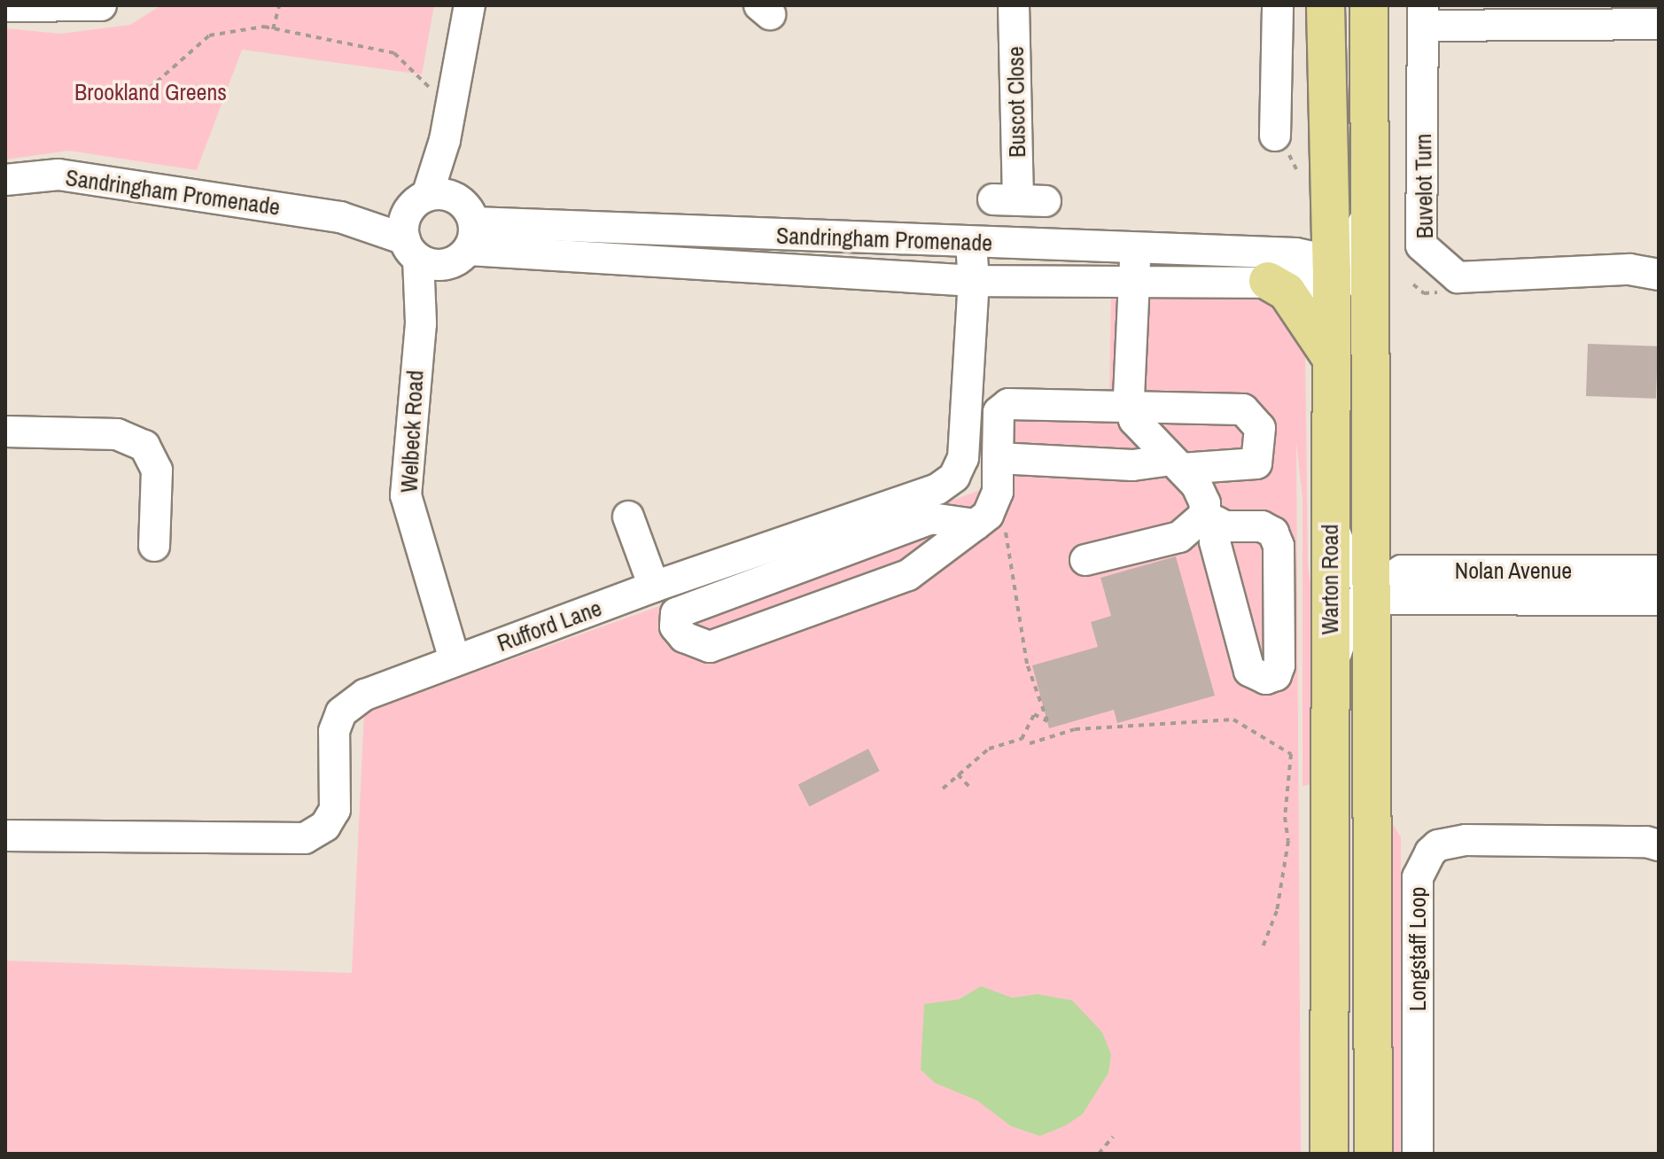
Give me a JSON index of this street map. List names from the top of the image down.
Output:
{
  "streets": {
    "main road": ["Warton Road"],
    "street": [
      "Buscot Close",
      "Buvelot Turn",
      "Sandringham Promenade",
      "Welbeck Road",
      "Nolan Avenue",
      "Rufford Lane",
      "Longstaff Loop"
    ]
  },
  "crossings": [
    ["Sandringham Promenade", "Welbeck Road"],
    ["Sandringham Promenade", "Warton Road"],
    ["Sandringham Promenade", "Rufford Lane"],
    ["Welbeck Road", "Rufford Lane"],
    ["Nolan Avenue", "Warton Road"]
  ],
  "parks": ["Brookland Greens"]
}
